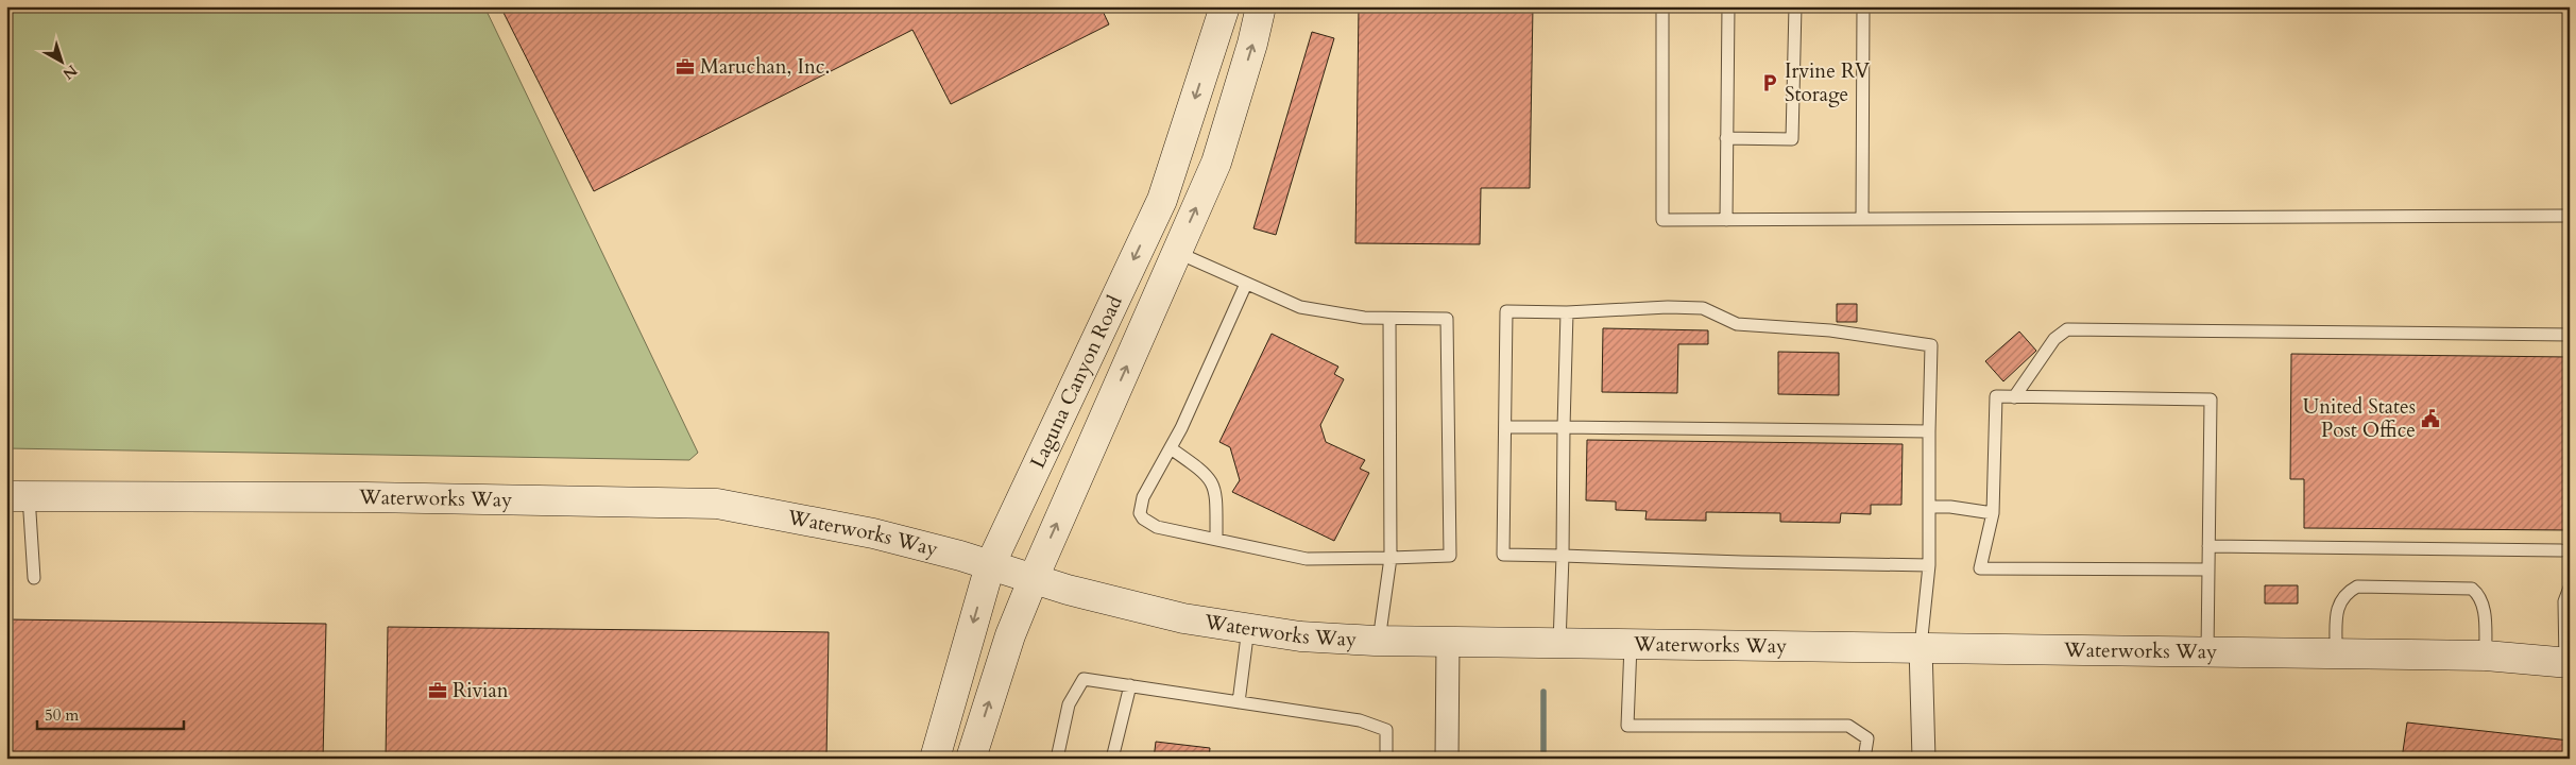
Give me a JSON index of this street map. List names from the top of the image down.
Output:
{
  "streets": {
    "street": ["Laguna Canyon Road", "Waterworks Way"]
  },
  "crossings": [
    ["Laguna Canyon Road", "Waterworks Way"]
  ],
  "places": {
    "office": ["Maruchan, Inc.", "Rivian"],
    "parking": ["Irvine RV Storage"],
    "public building": ["United States Post Office"]
  },
  "scale_bar": "50 m",
  "north": "bottom right"
}
